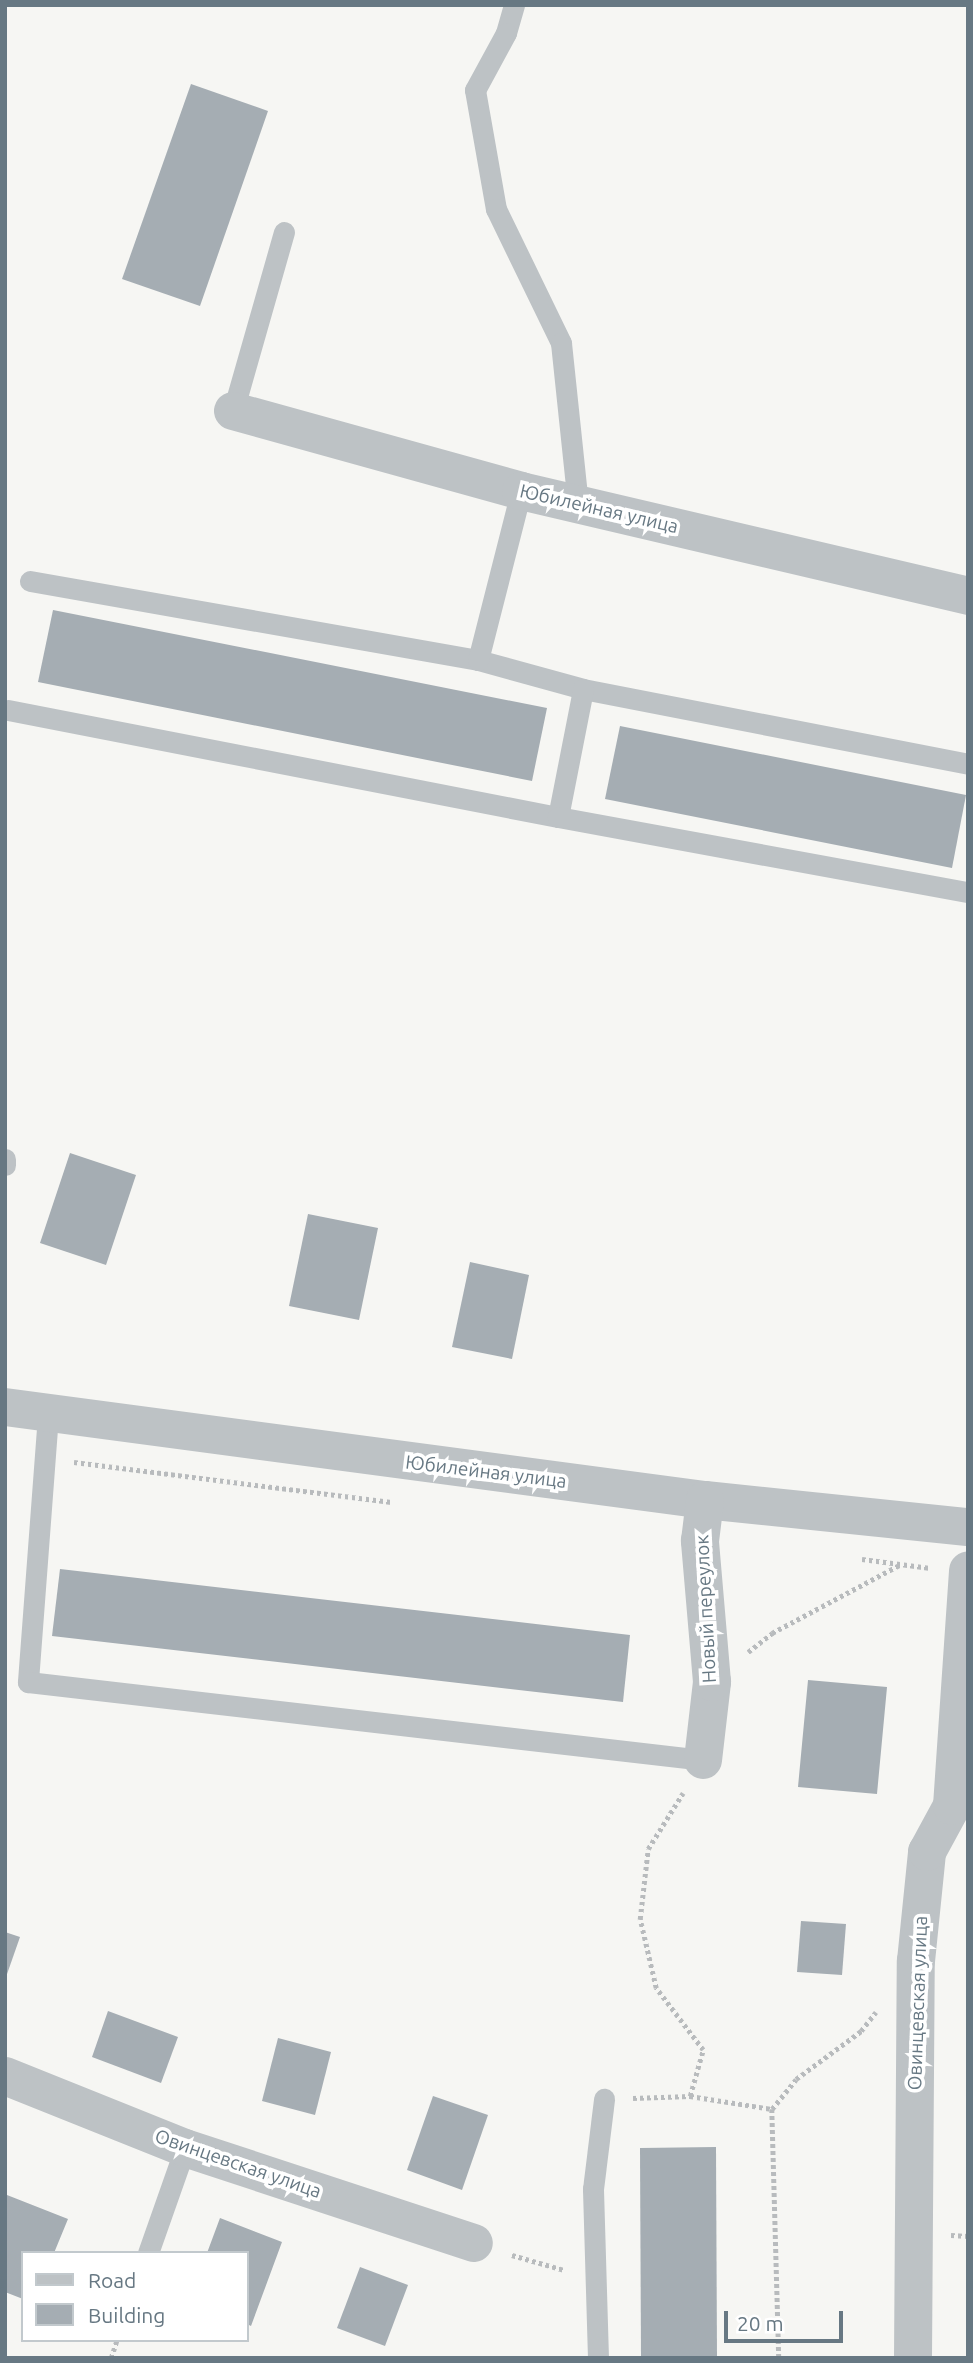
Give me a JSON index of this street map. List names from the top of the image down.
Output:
{
  "streets": {
    "street": ["Юбилейная улица", "Новый переулок", "Овинцевская улица"]
  },
  "crossings": [
    ["Юбилейная улица", "Новый переулок"]
  ],
  "legend": ["Road", "Building"],
  "scale_bar": "20 m"
}
